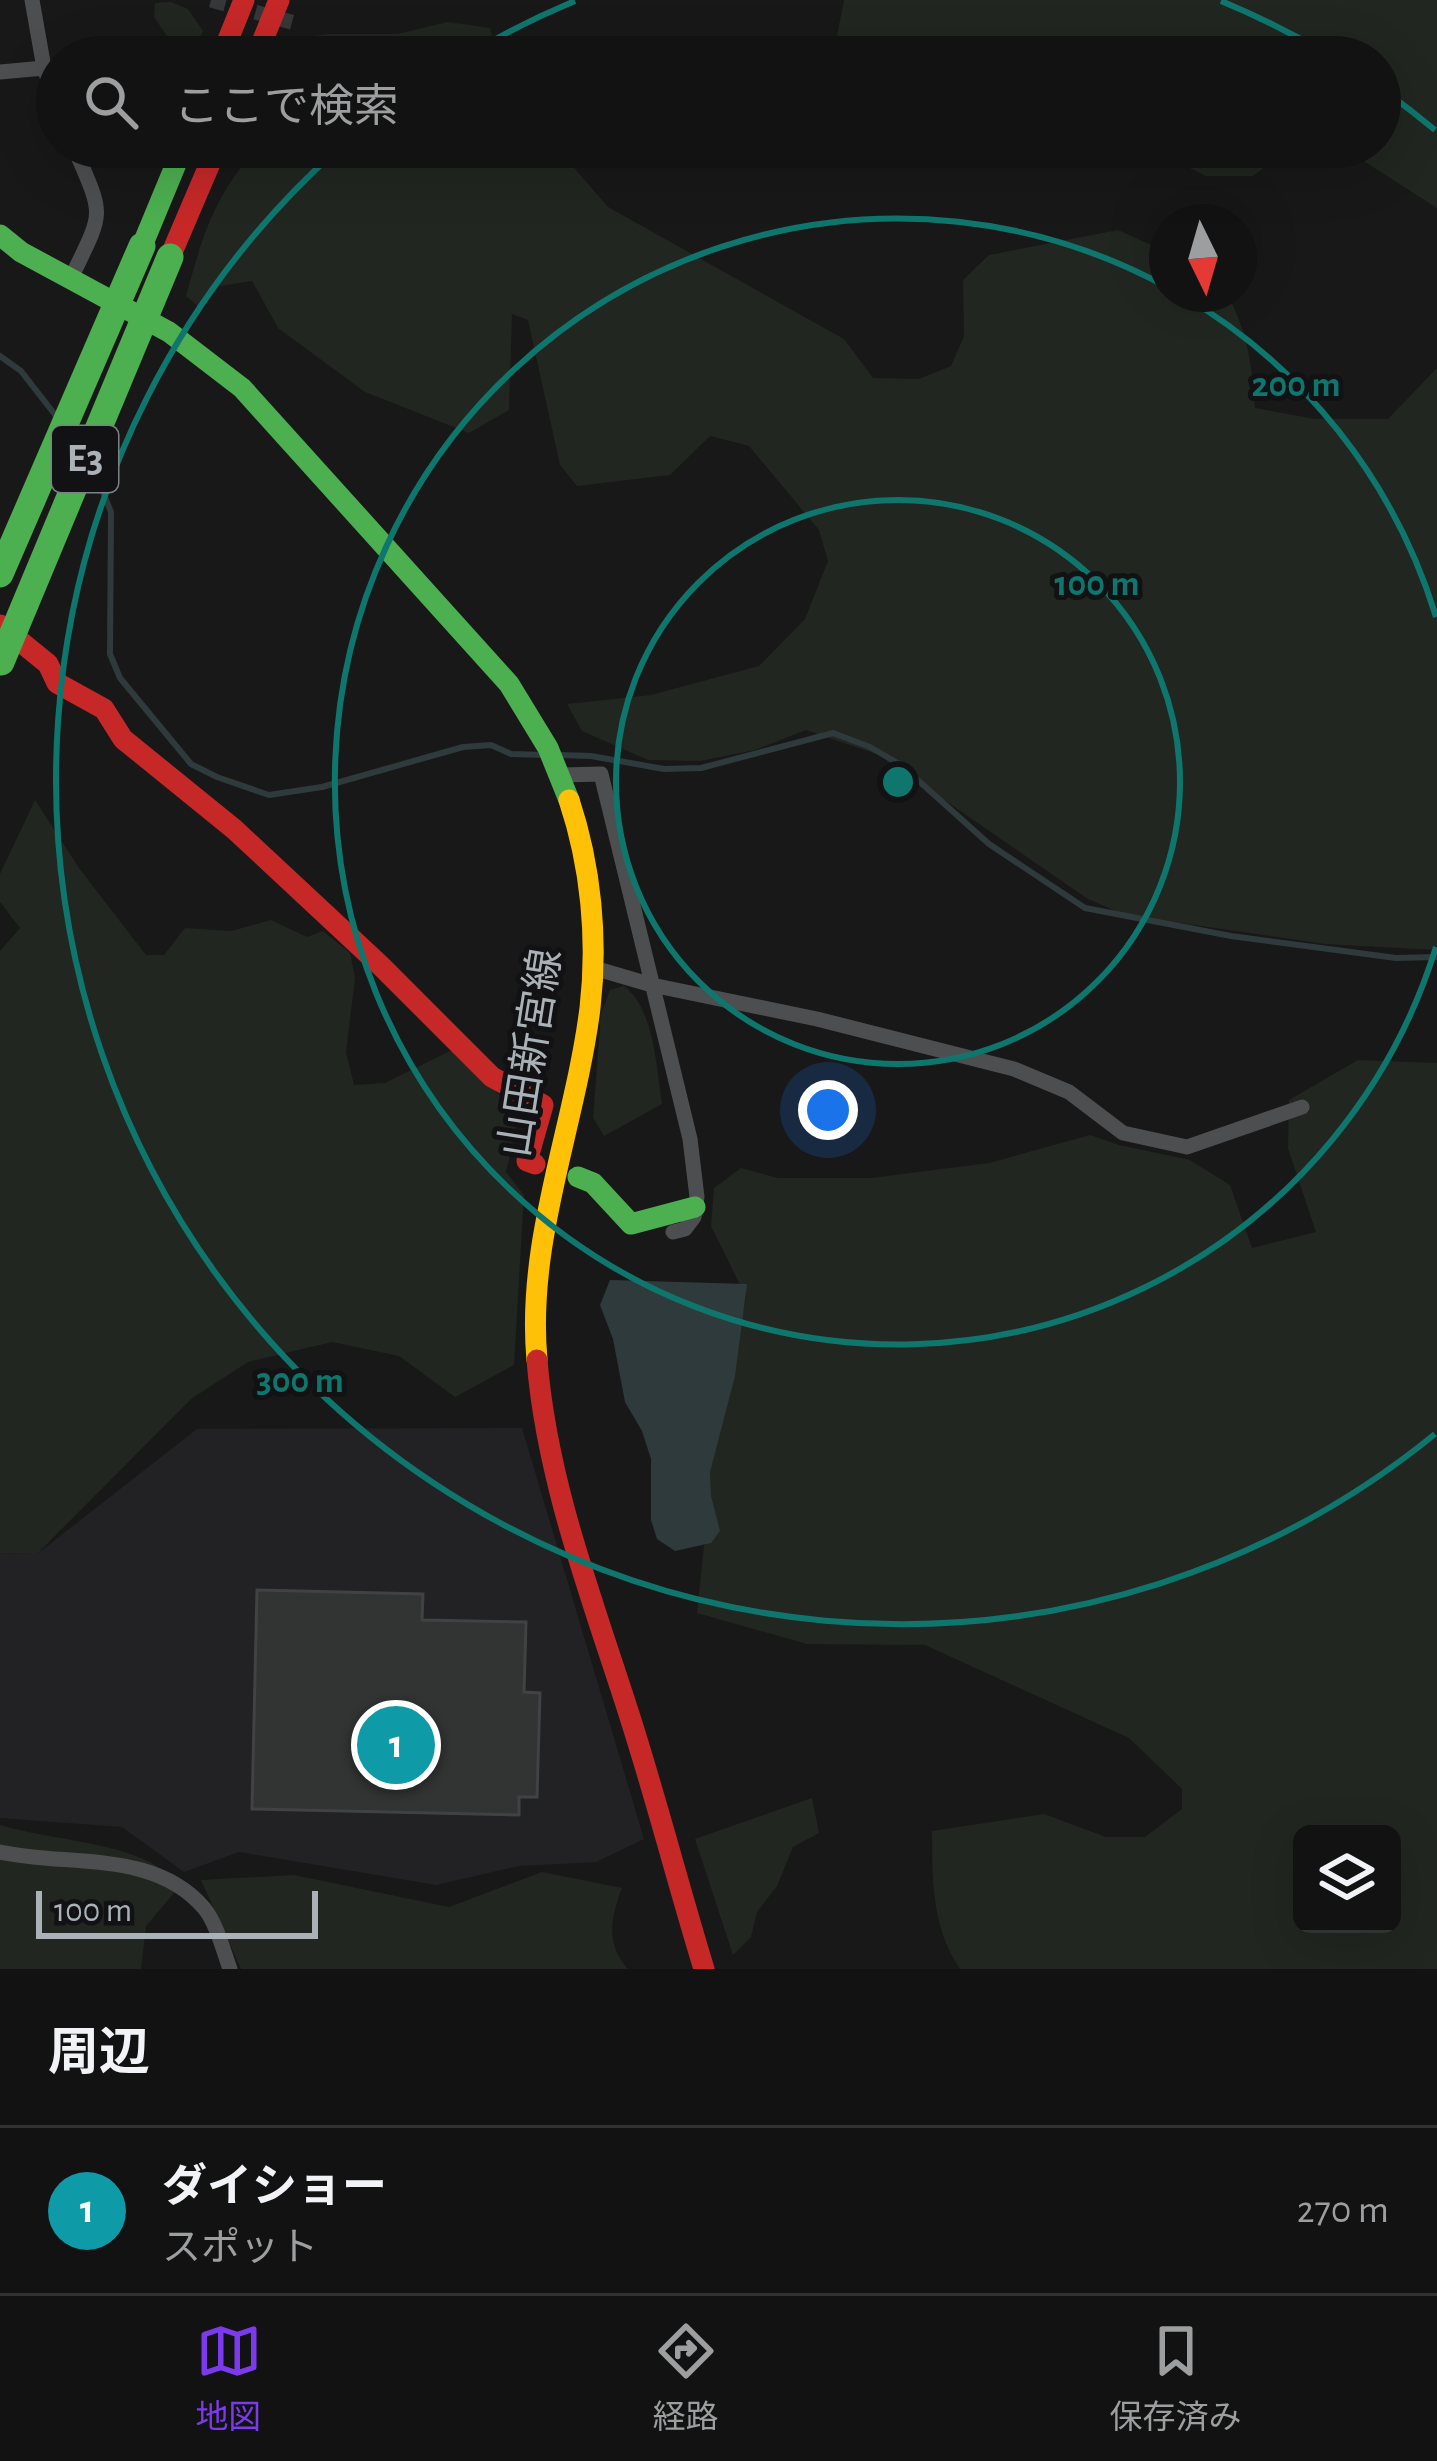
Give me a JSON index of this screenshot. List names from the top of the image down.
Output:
{
  "streets": {
    "main road": ["E3", "山田新宮線"]
  },
  "scale_bar": "100 m",
  "north": "bottom",
  "page": {
    "search": "ここで検索",
    "pins": "1",
    "scale": "100 m",
    "heading": "周辺",
    "list": [
      {
        "mark": "1",
        "name": "ダイショー",
        "note": "スポット",
        "value": "270 m"
      }
    ],
    "nav": ["地図", "経路", "保存済み"]
  },
  "rings": ["200 m", "100 m", "300 m"]
}
